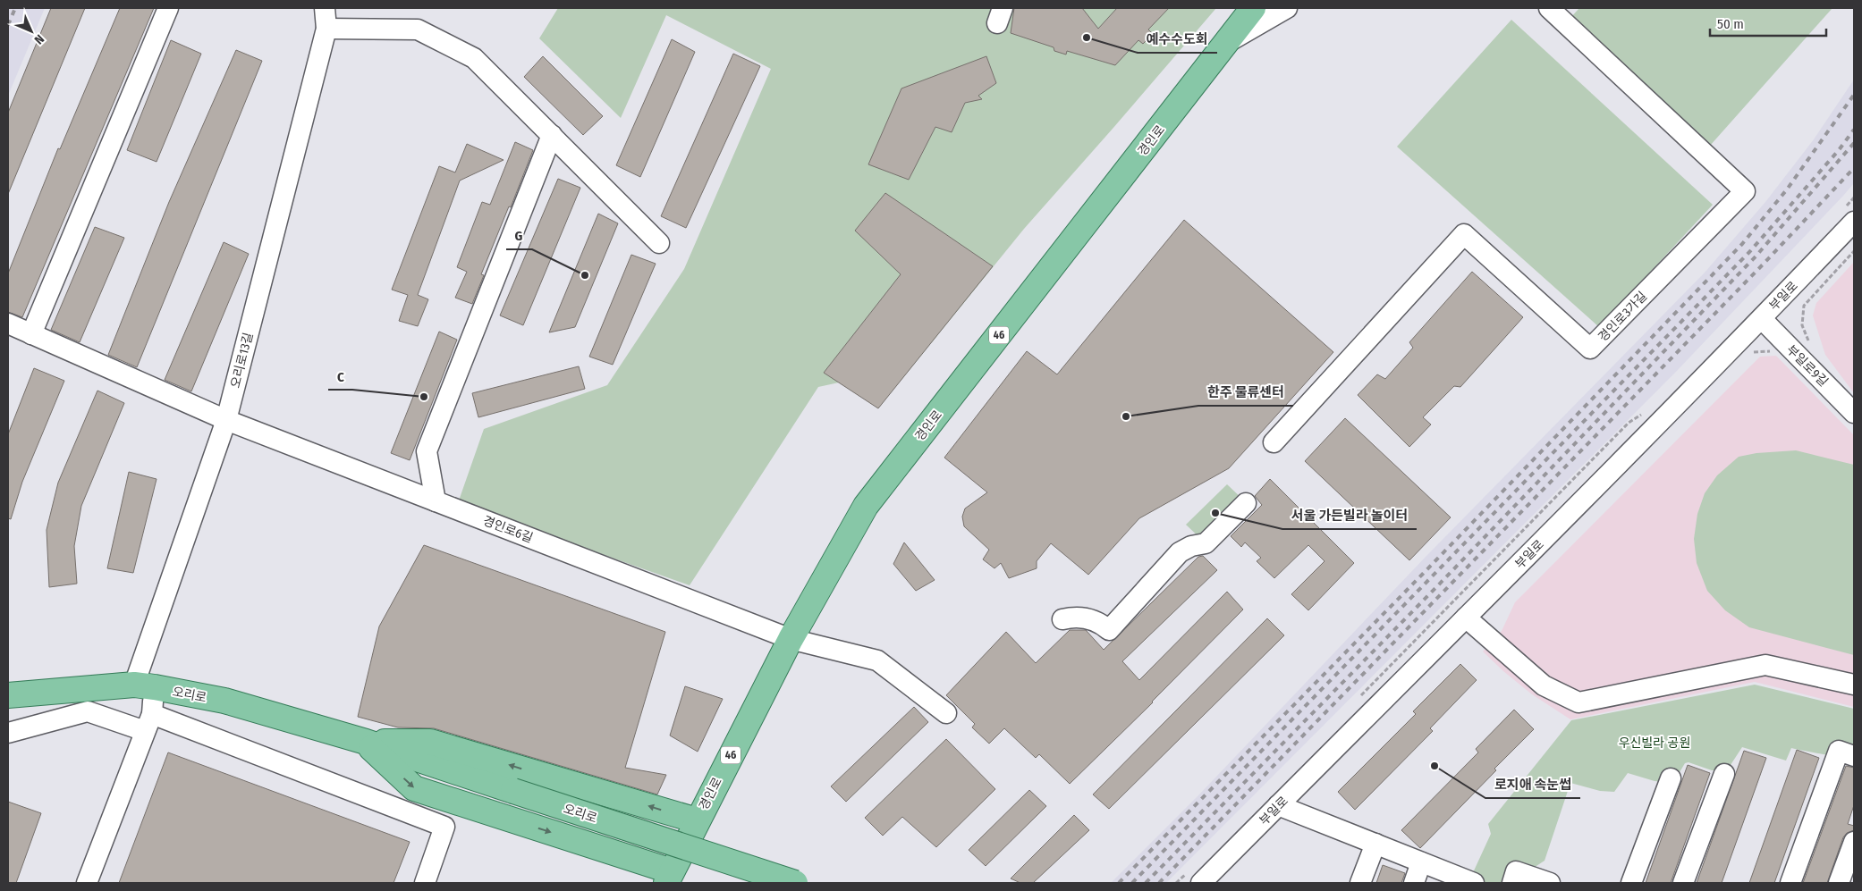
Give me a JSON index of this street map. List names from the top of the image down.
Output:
{
  "streets": {
    "main road": ["경인로", "46", "오리로"],
    "street": [
      "부일로",
      "경인로3가길",
      "오리로13길",
      "부일로9길",
      "경인로6길"
    ]
  },
  "crossings": [
    ["경인로", "경인로6길"],
    ["경인로", "오리로"],
    ["부일로", "부일로9길"],
    ["오리로13길", "경인로6길"],
    ["오리로13길", "오리로"]
  ],
  "parks": ["우신빌라 공원"],
  "places": [
    "예수수도회",
    "G",
    "C",
    "한주 물류센터",
    "서울 가든빌라 놀이터",
    "로지애 속눈썹"
  ],
  "scale_bar": "50 m",
  "north": "bottom right"
}
